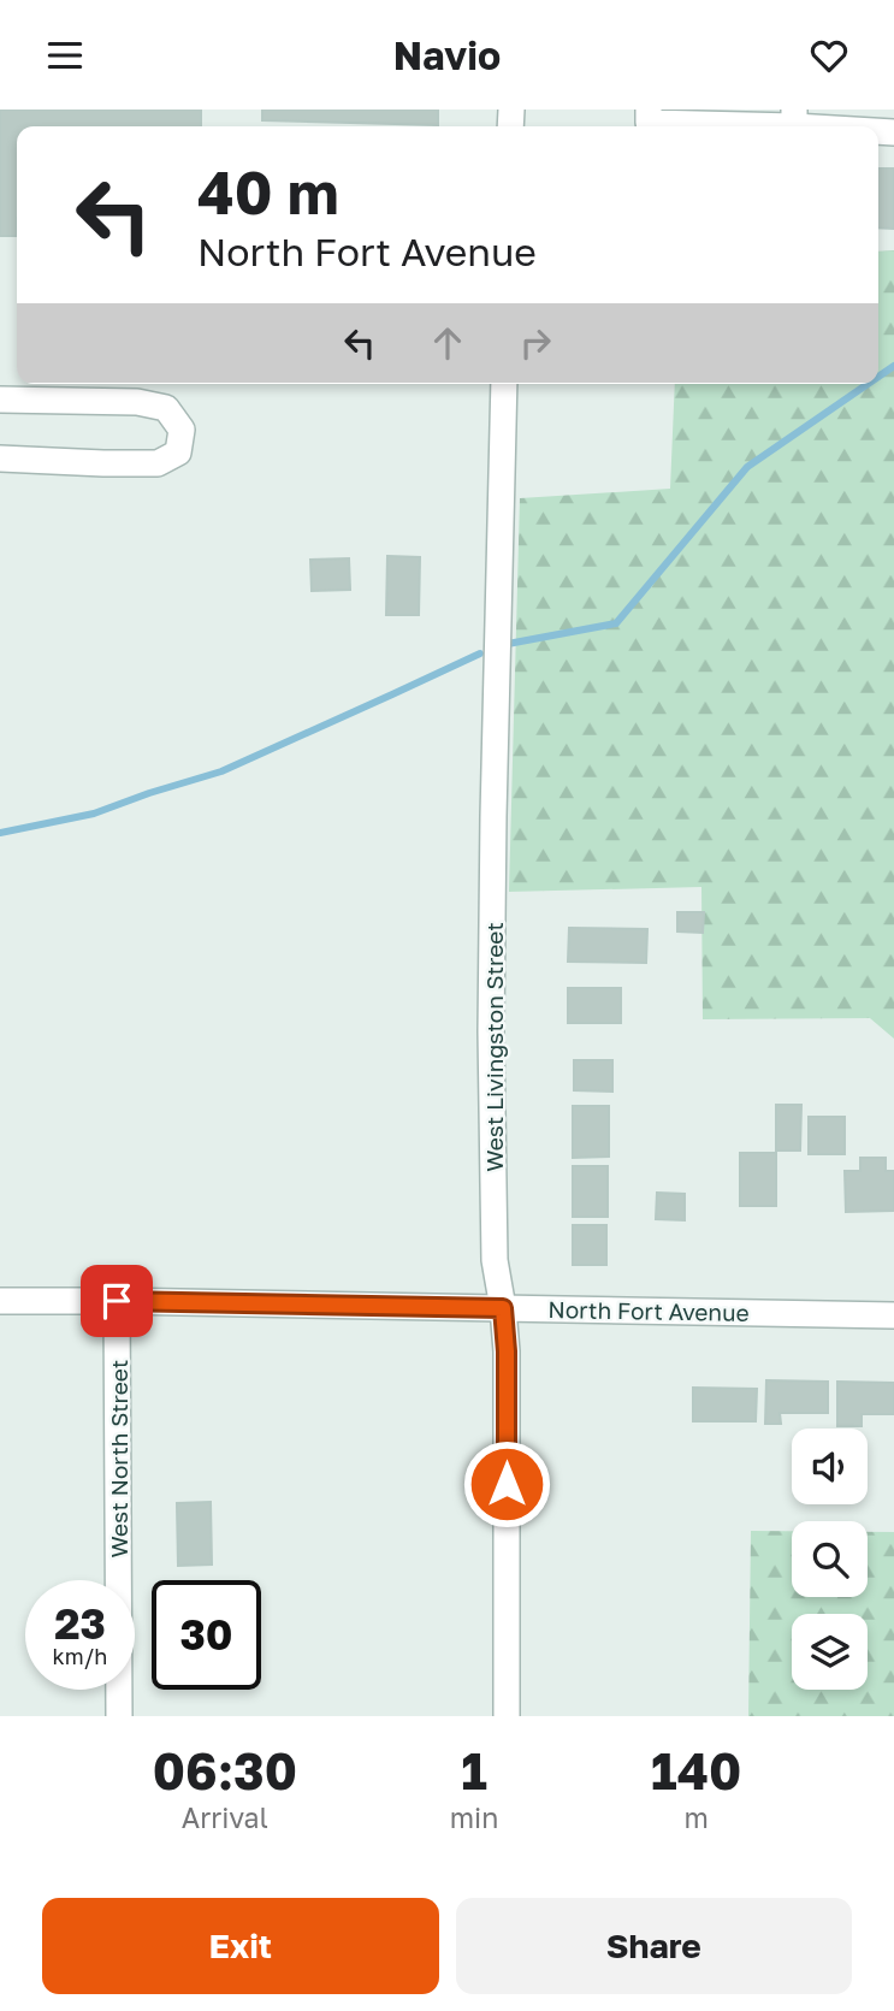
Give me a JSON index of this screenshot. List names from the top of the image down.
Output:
{
  "streets": {
    "street": ["West Livingston Street", "North Fort Avenue", "West North Street"]
  },
  "crossings": [
    ["West Livingston Street", "North Fort Avenue"],
    ["North Fort Avenue", "West North Street"]
  ],
  "page": {
    "header": "Navio",
    "turn": ["40 m", "North Fort Avenue"],
    "speed": "23 km/h",
    "limit": "30",
    "eta": [
      "06:30",
      "Arrival",
      "1",
      "min",
      "140",
      "m"
    ],
    "buttons": ["Exit", "Share"]
  }
}
